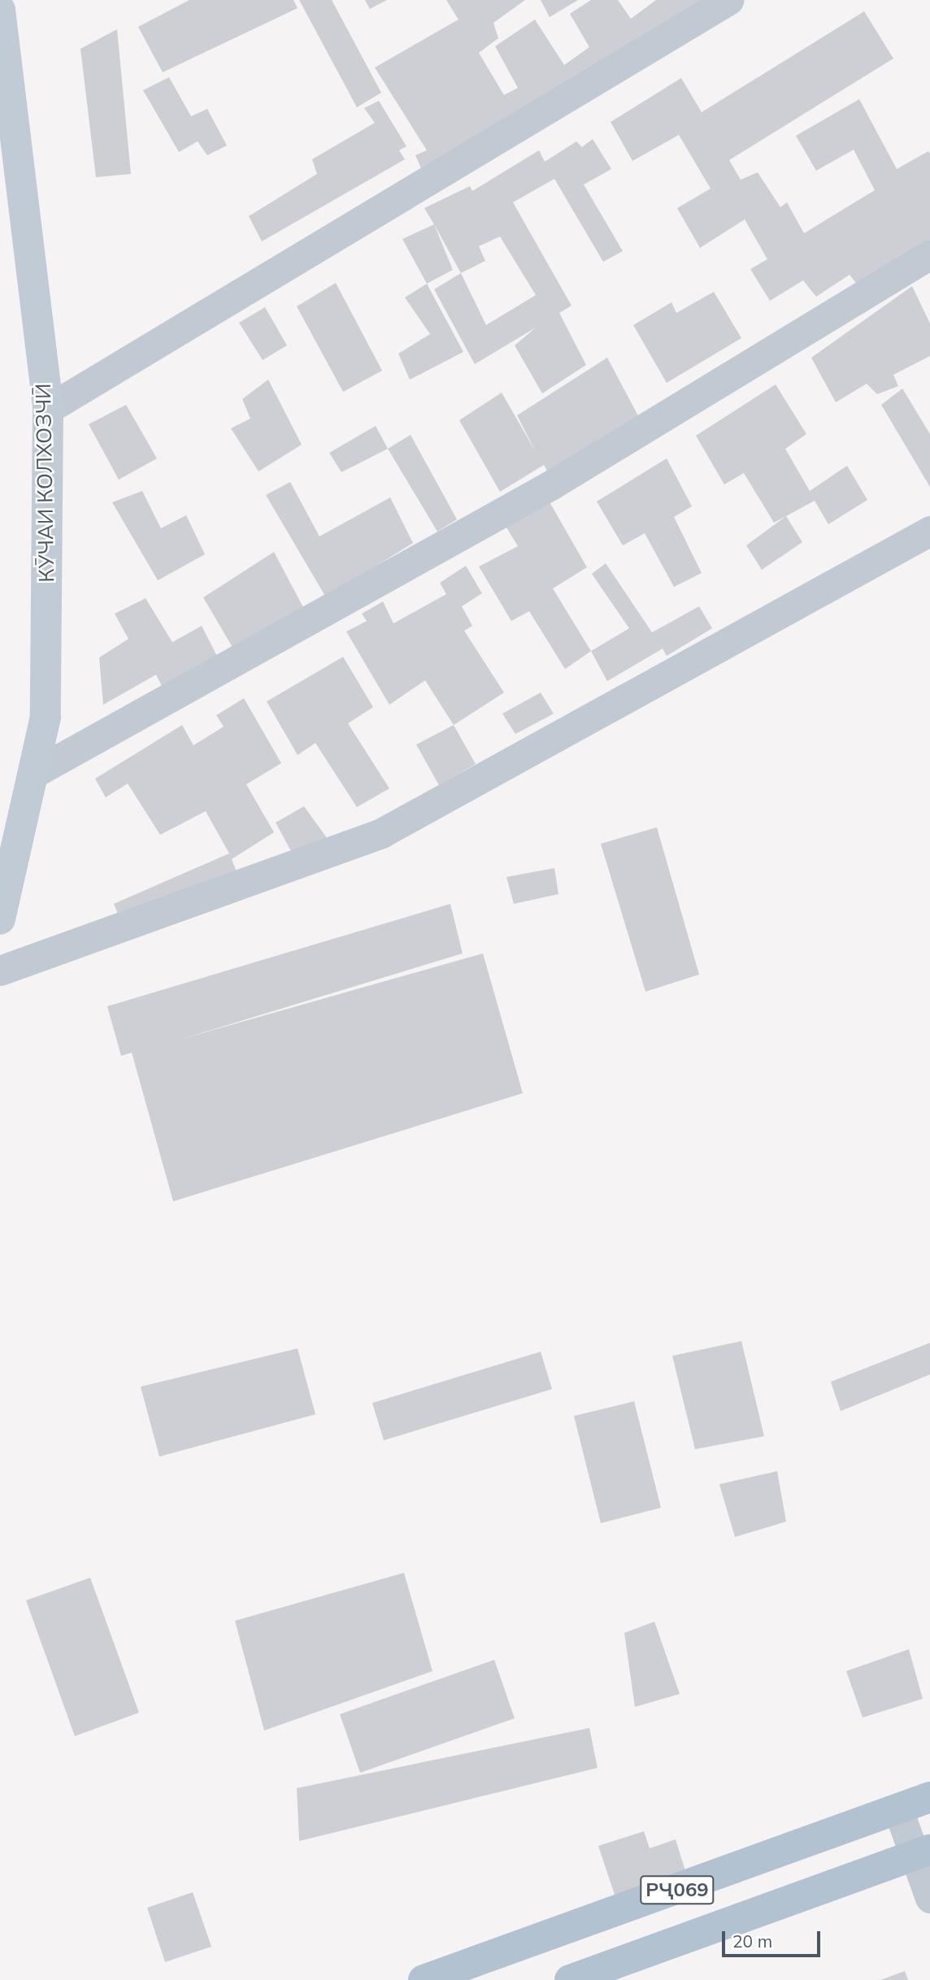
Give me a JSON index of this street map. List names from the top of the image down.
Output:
{
  "streets": {
    "main road": ["КӮЧАИ КОЛХОЗЧӢ", "РҶ069"]
  },
  "scale_bar": "20 m"
}
